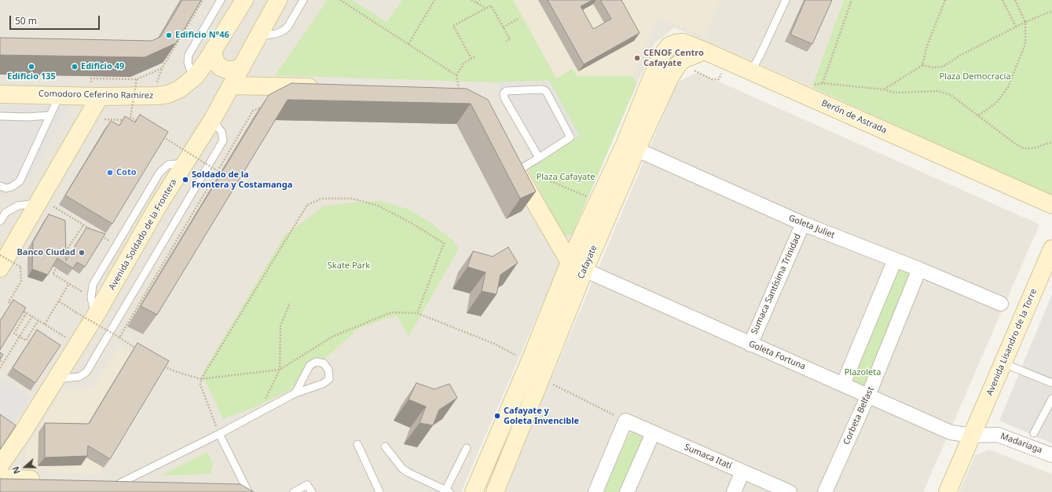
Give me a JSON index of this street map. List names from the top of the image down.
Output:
{
  "streets": {
    "street": [
      "Comodoro Ceferino Ramirez",
      "Berón de Astrada",
      "Goleta Juliet",
      "Avenida Soldado de la Frontera",
      "Cafayate",
      "Sumaca Santísima Trinidad",
      "Avenida Lisandro de la Torre",
      "Goleta Fortuna",
      "Corbeta Belfast",
      "Madariaga",
      "Sumaca Itatí"
    ]
  },
  "crossings": [
    ["Berón de Astrada", "Cafayate"],
    ["Goleta Juliet", "Cafayate"],
    ["Goleta Juliet", "Sumaca Santísima Trinidad"],
    ["Goleta Juliet", "Corbeta Belfast"],
    ["Cafayate", "Goleta Fortuna"],
    ["Sumaca Santísima Trinidad", "Goleta Fortuna"],
    ["Avenida Lisandro de la Torre", "Goleta Fortuna"],
    ["Avenida Lisandro de la Torre", "Madariaga"],
    ["Goleta Fortuna", "Corbeta Belfast"],
    ["Goleta Fortuna", "Madariaga"]
  ],
  "parks": [
    "Plaza Democracia",
    "Plaza Cafayate",
    "Skate Park",
    "Plazoleta"
  ],
  "places": [
    "Edificio N°46",
    "CENOF Centro Cafayate",
    "Edificio 135",
    "Edificio 49",
    "Coto",
    "Soldado de la Frontera y Costamanga",
    "Banco Ciudad",
    "Cafayate y Goleta Invencible"
  ],
  "scale_bar": "50 m",
  "north": "left"
}
